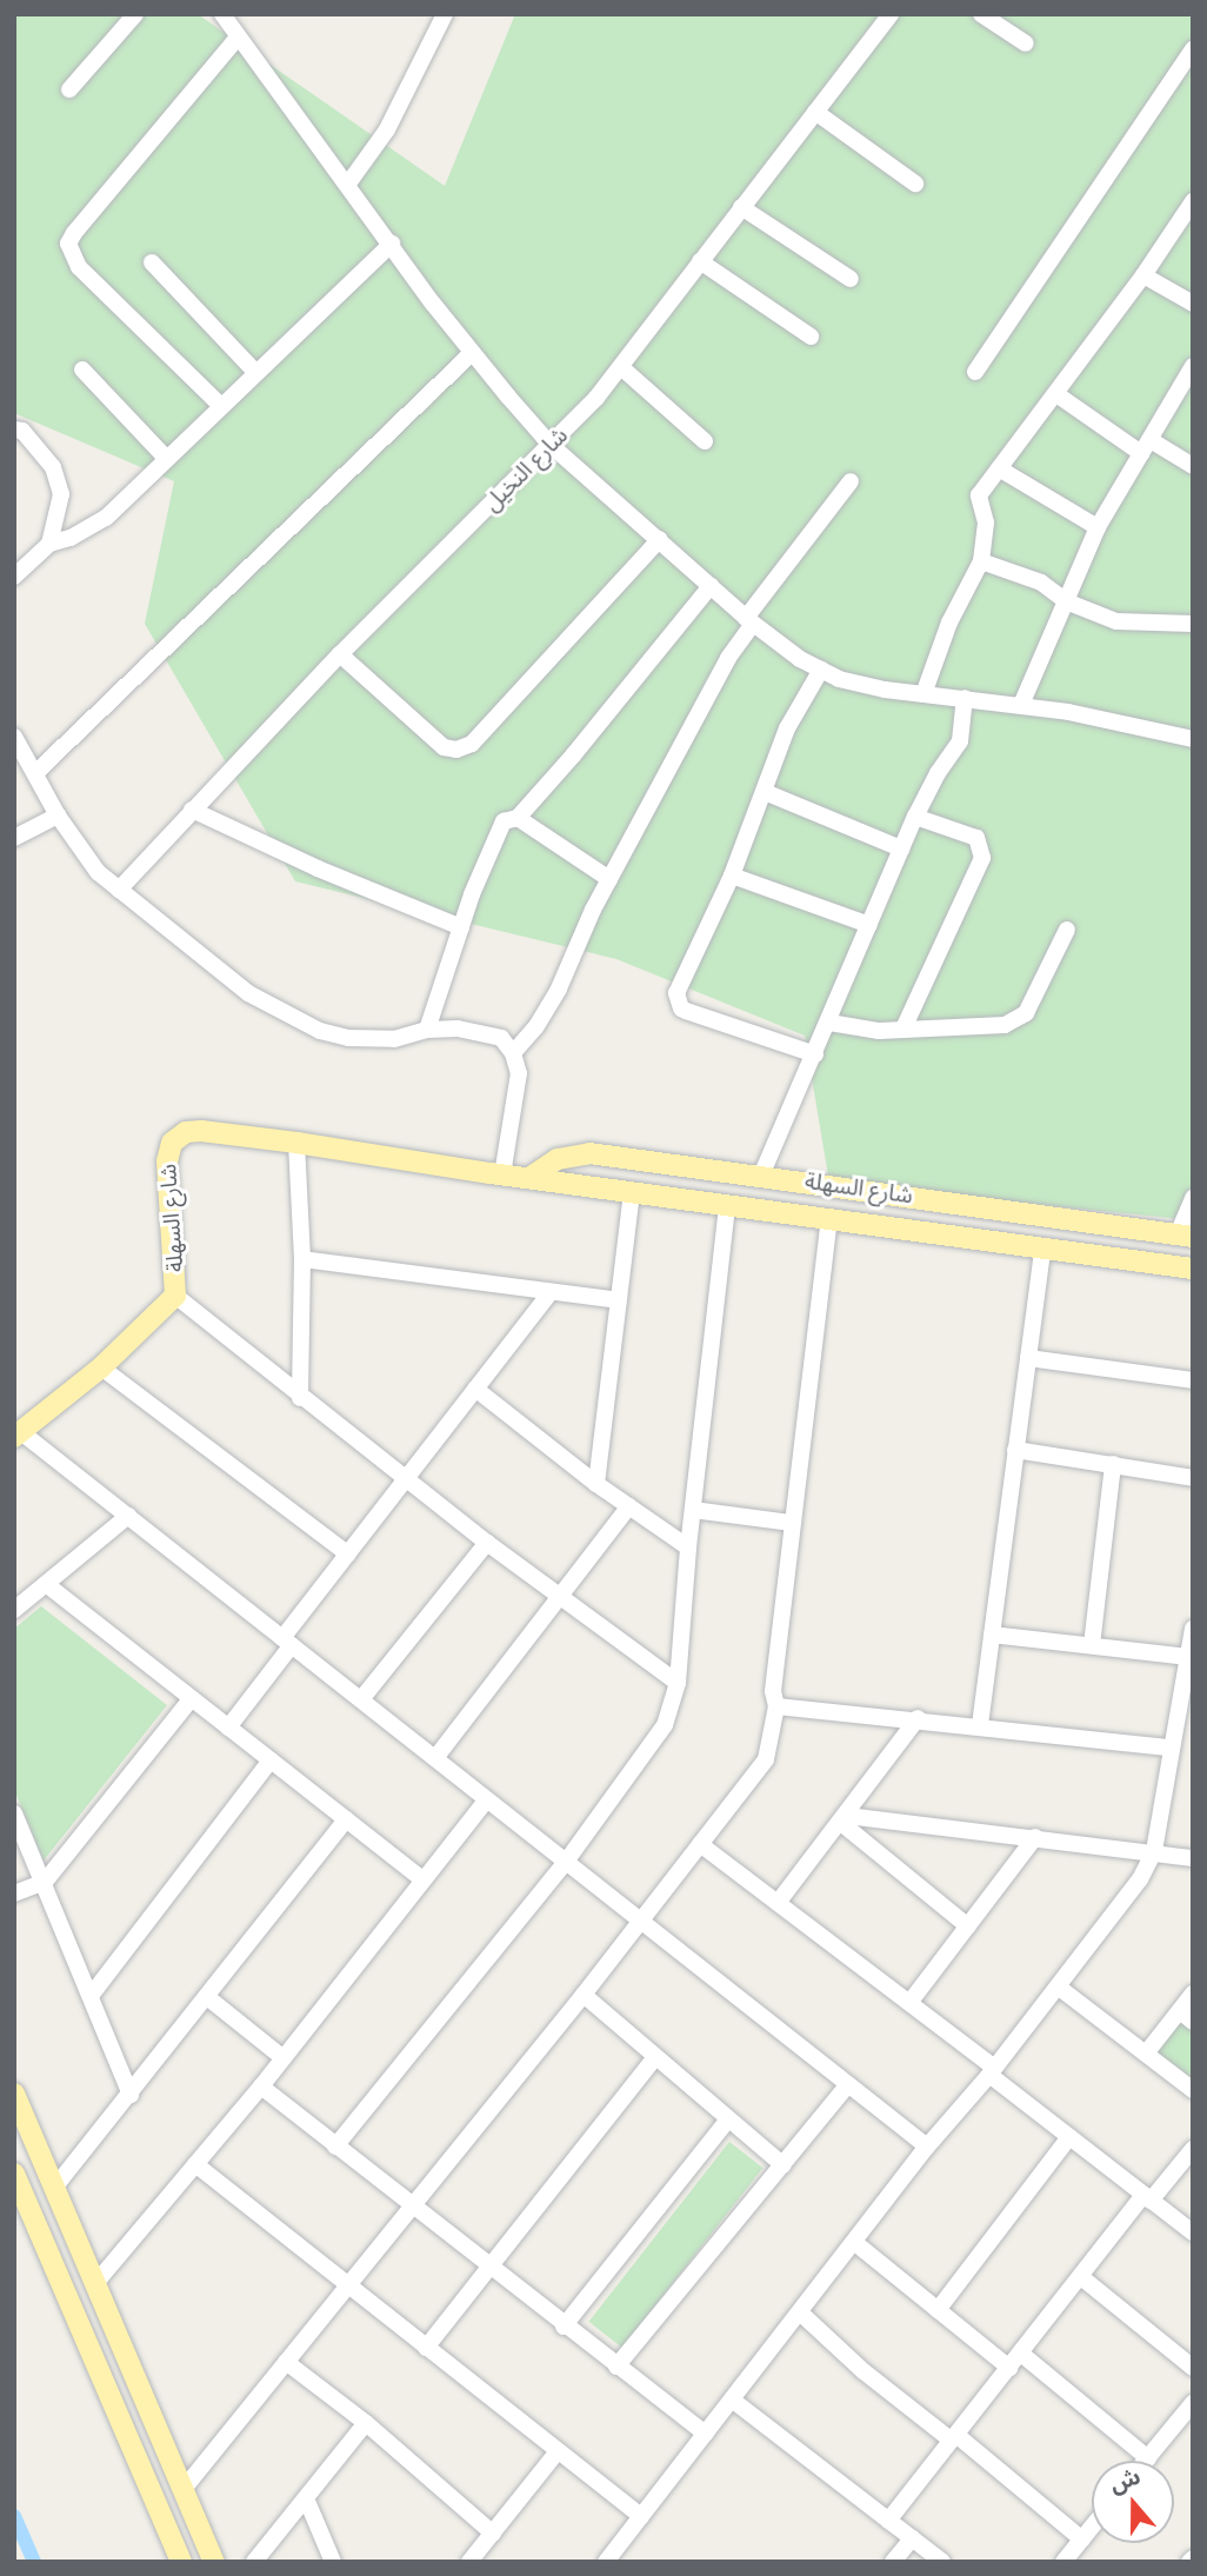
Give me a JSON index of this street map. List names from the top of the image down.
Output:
{
  "streets": {
    "main road": ["شارع السهلة"],
    "street": ["شارع النخيل"]
  },
  "north": "top"
}
